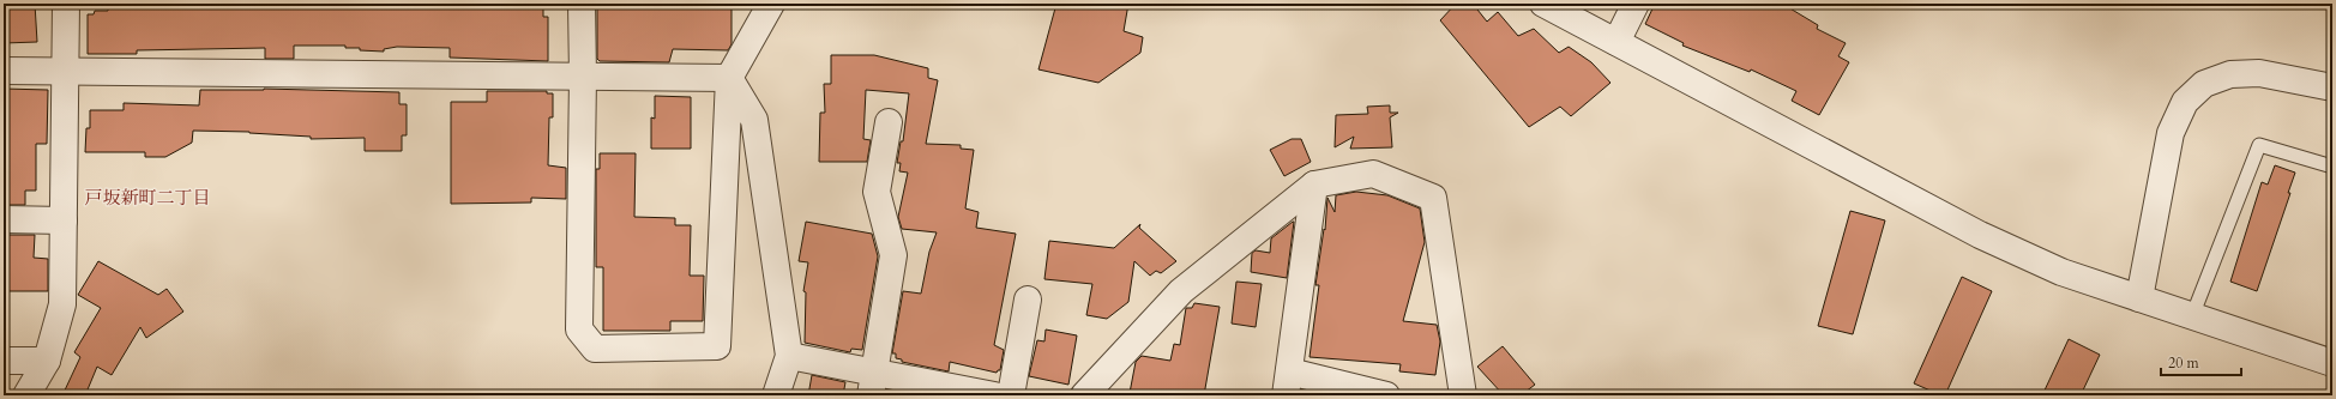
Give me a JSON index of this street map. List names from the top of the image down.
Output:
{
  "districts": ["戸坂新町二丁目"],
  "scale_bar": "20 m"
}
